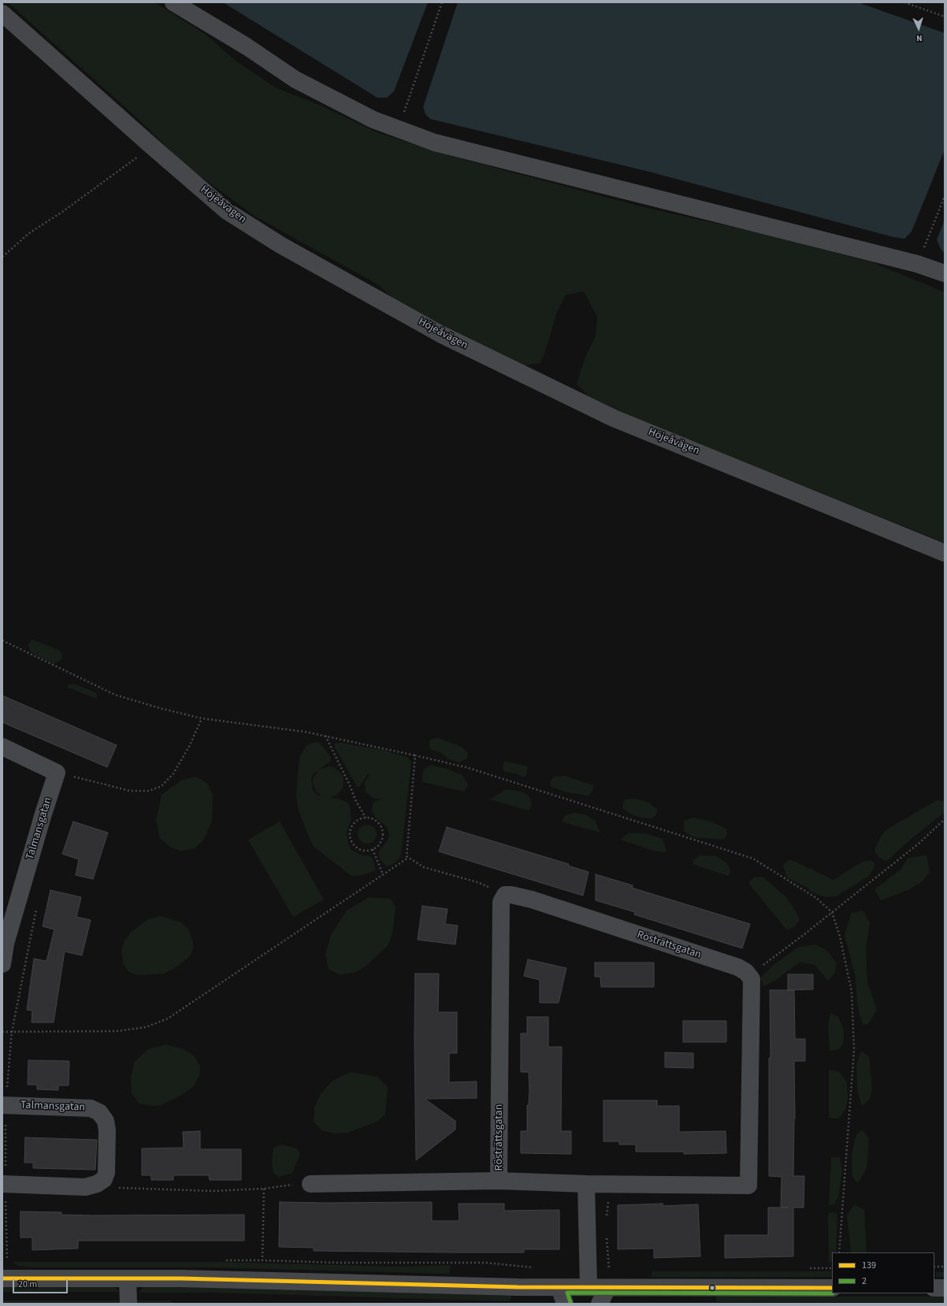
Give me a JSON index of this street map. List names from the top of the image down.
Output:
{
  "streets": {
    "street": ["Höjeåvägen", "Talmansgatan", "Rösträttsgatan"]
  },
  "lines": ["transit line 139", "transit line 2"],
  "legend": ["139", "2"],
  "scale_bar": "20 m",
  "north": "bottom"
}
